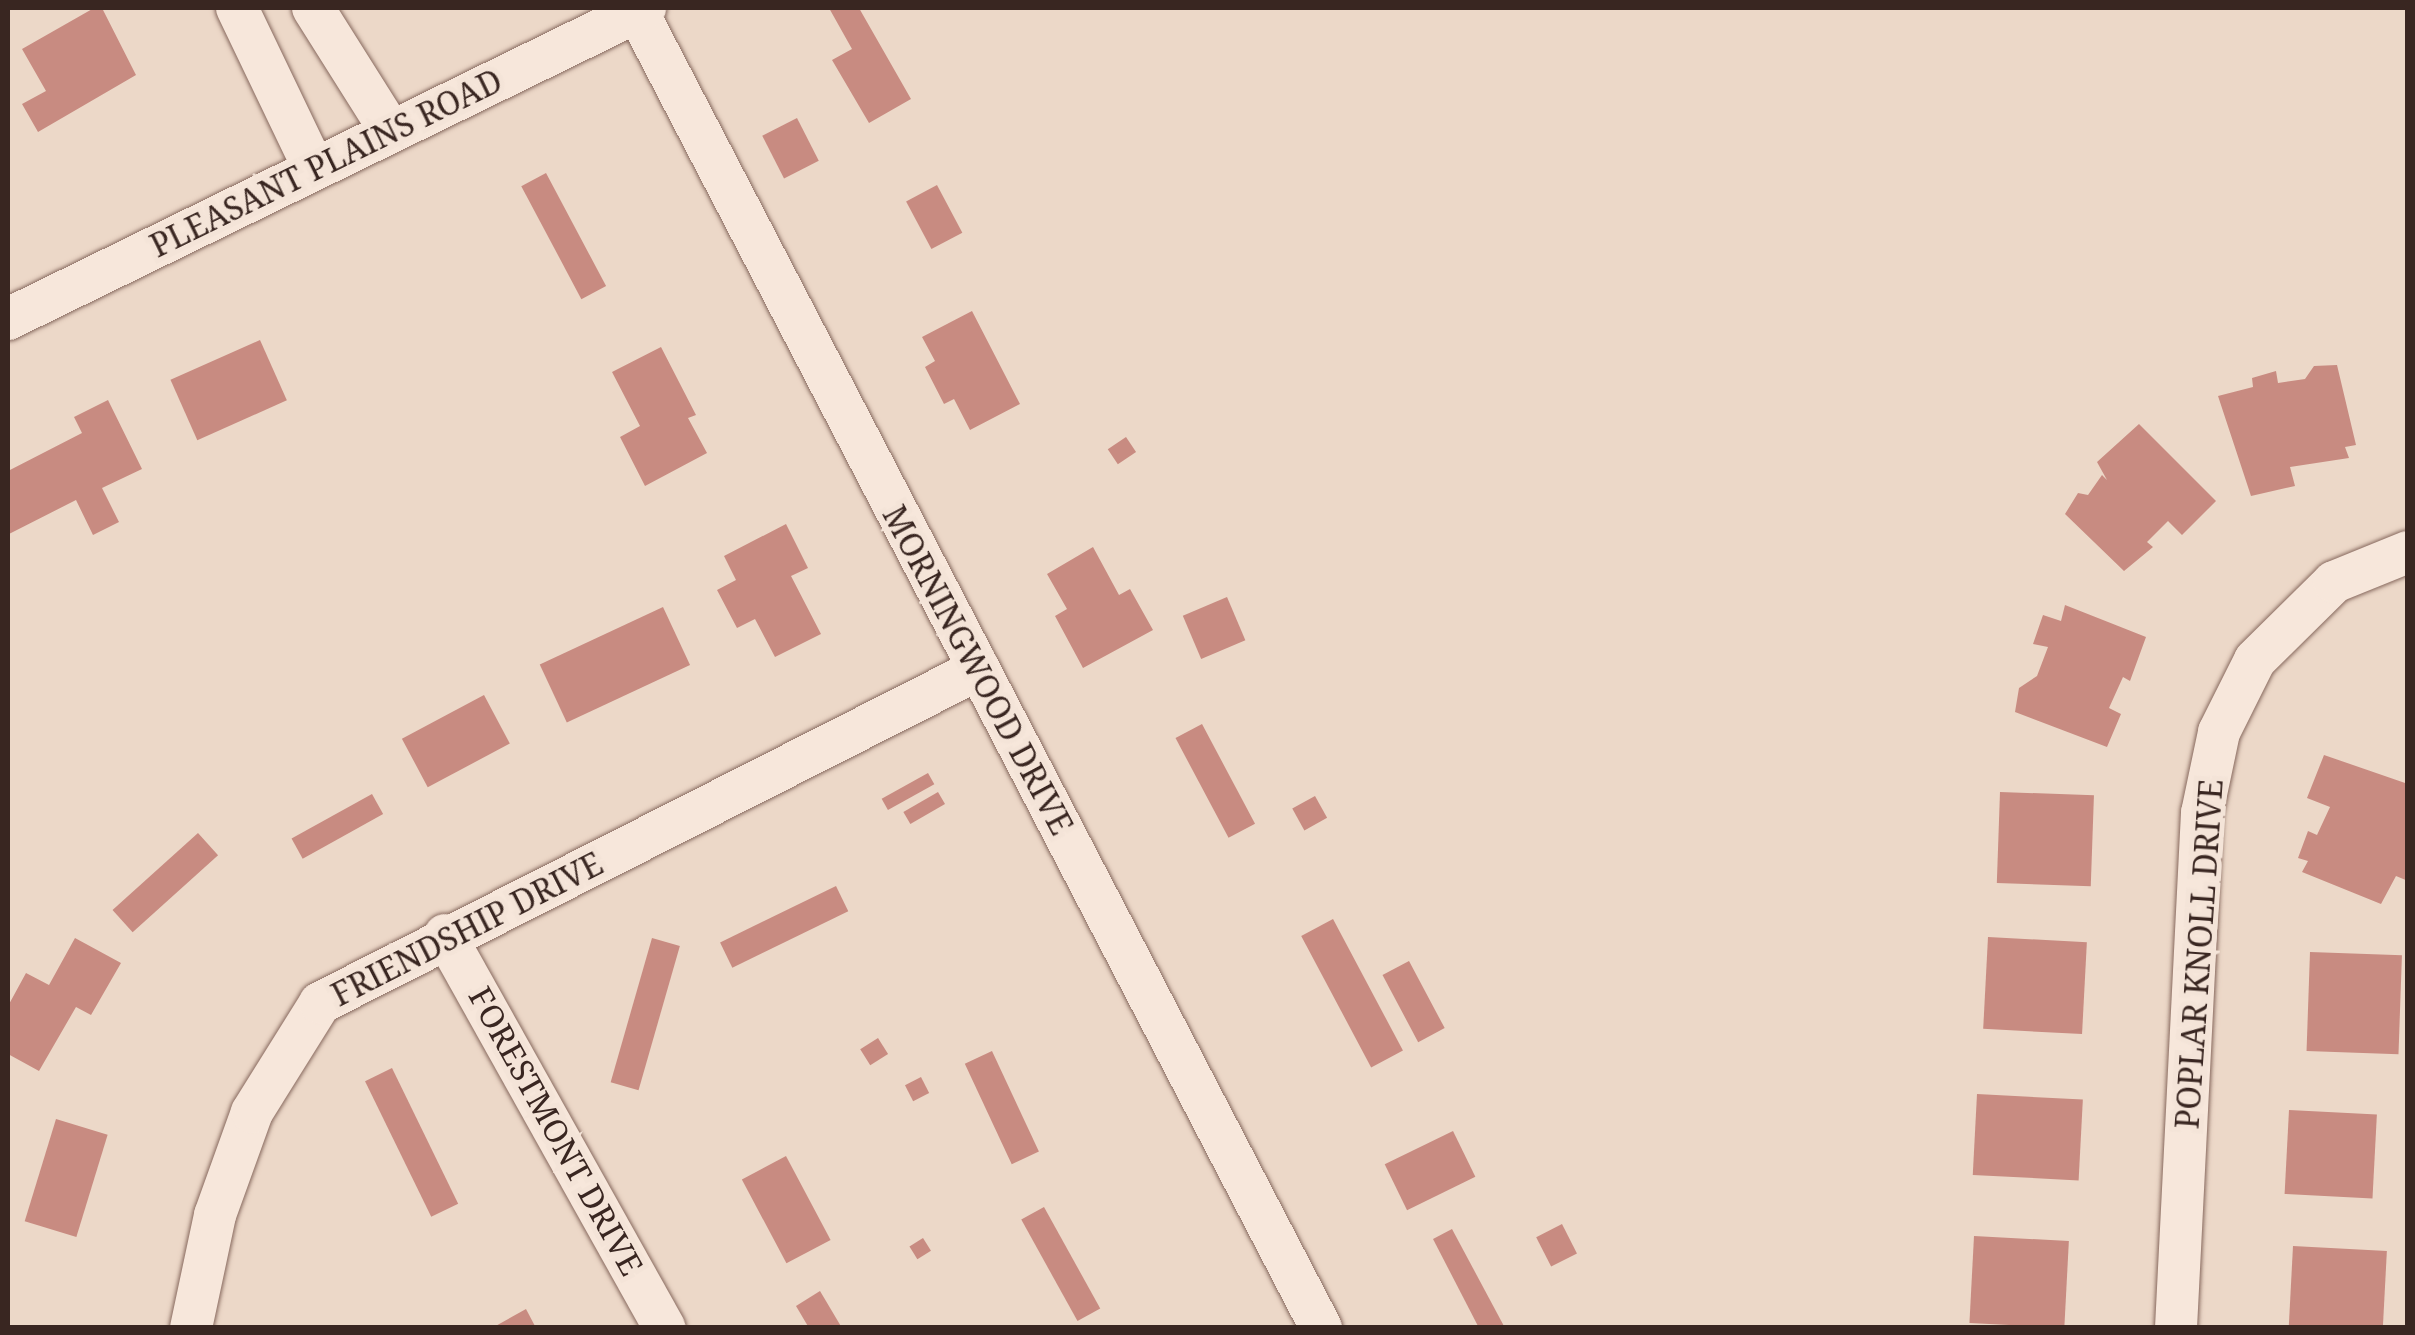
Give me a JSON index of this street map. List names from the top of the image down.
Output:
{
  "streets": {
    "street": [
      "PLEASANT PLAINS ROAD",
      "MORNINGWOOD DRIVE",
      "FRIENDSHIP DRIVE",
      "POPLAR KNOLL DRIVE",
      "FORESTMONT DRIVE"
    ]
  },
  "crossings": [
    ["PLEASANT PLAINS ROAD", "MORNINGWOOD DRIVE"],
    ["MORNINGWOOD DRIVE", "FRIENDSHIP DRIVE"],
    ["FRIENDSHIP DRIVE", "FORESTMONT DRIVE"]
  ]
}
